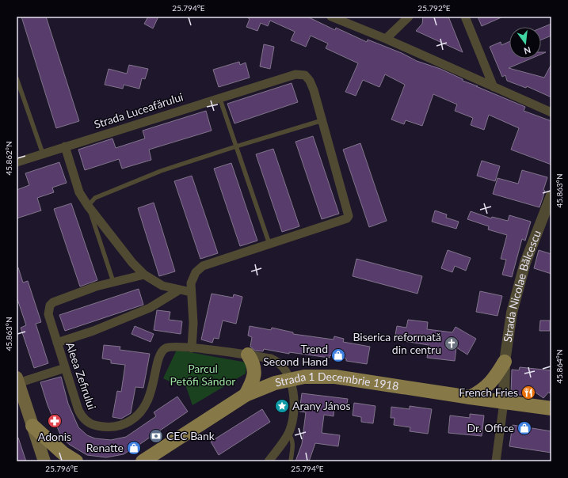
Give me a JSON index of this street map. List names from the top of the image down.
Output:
{
  "streets": {
    "main road": ["Strada 1 Decembrie 1918"],
    "street": ["Strada Luceafărului", "Strada Nicolae Bălcescu", "Aleea Zefirului"]
  },
  "crossings": [
    ["Strada Luceafărului", "Aleea Zefirului"],
    ["Strada Nicolae Bălcescu", "Strada 1 Decembrie 1918"],
    ["Aleea Zefirului", "Strada 1 Decembrie 1918"]
  ],
  "parks": ["Parcul Petőfi Sándor"],
  "places": {
    "church": ["Biserica reformată din centru"],
    "shop": ["Trend Second Hand", "Dr. Office", "Renatte"],
    "restaurant": ["French Fries"],
    "place": ["Arany János"],
    "pharmacy": ["Adonis"],
    "bank": ["CEC Bank"]
  },
  "north": "bottom",
  "coordinates": [
    "25.794°E",
    "25.792°E",
    "45.862°N",
    "45.863°N",
    "45.864°N",
    "25.796°E"
  ]
}
